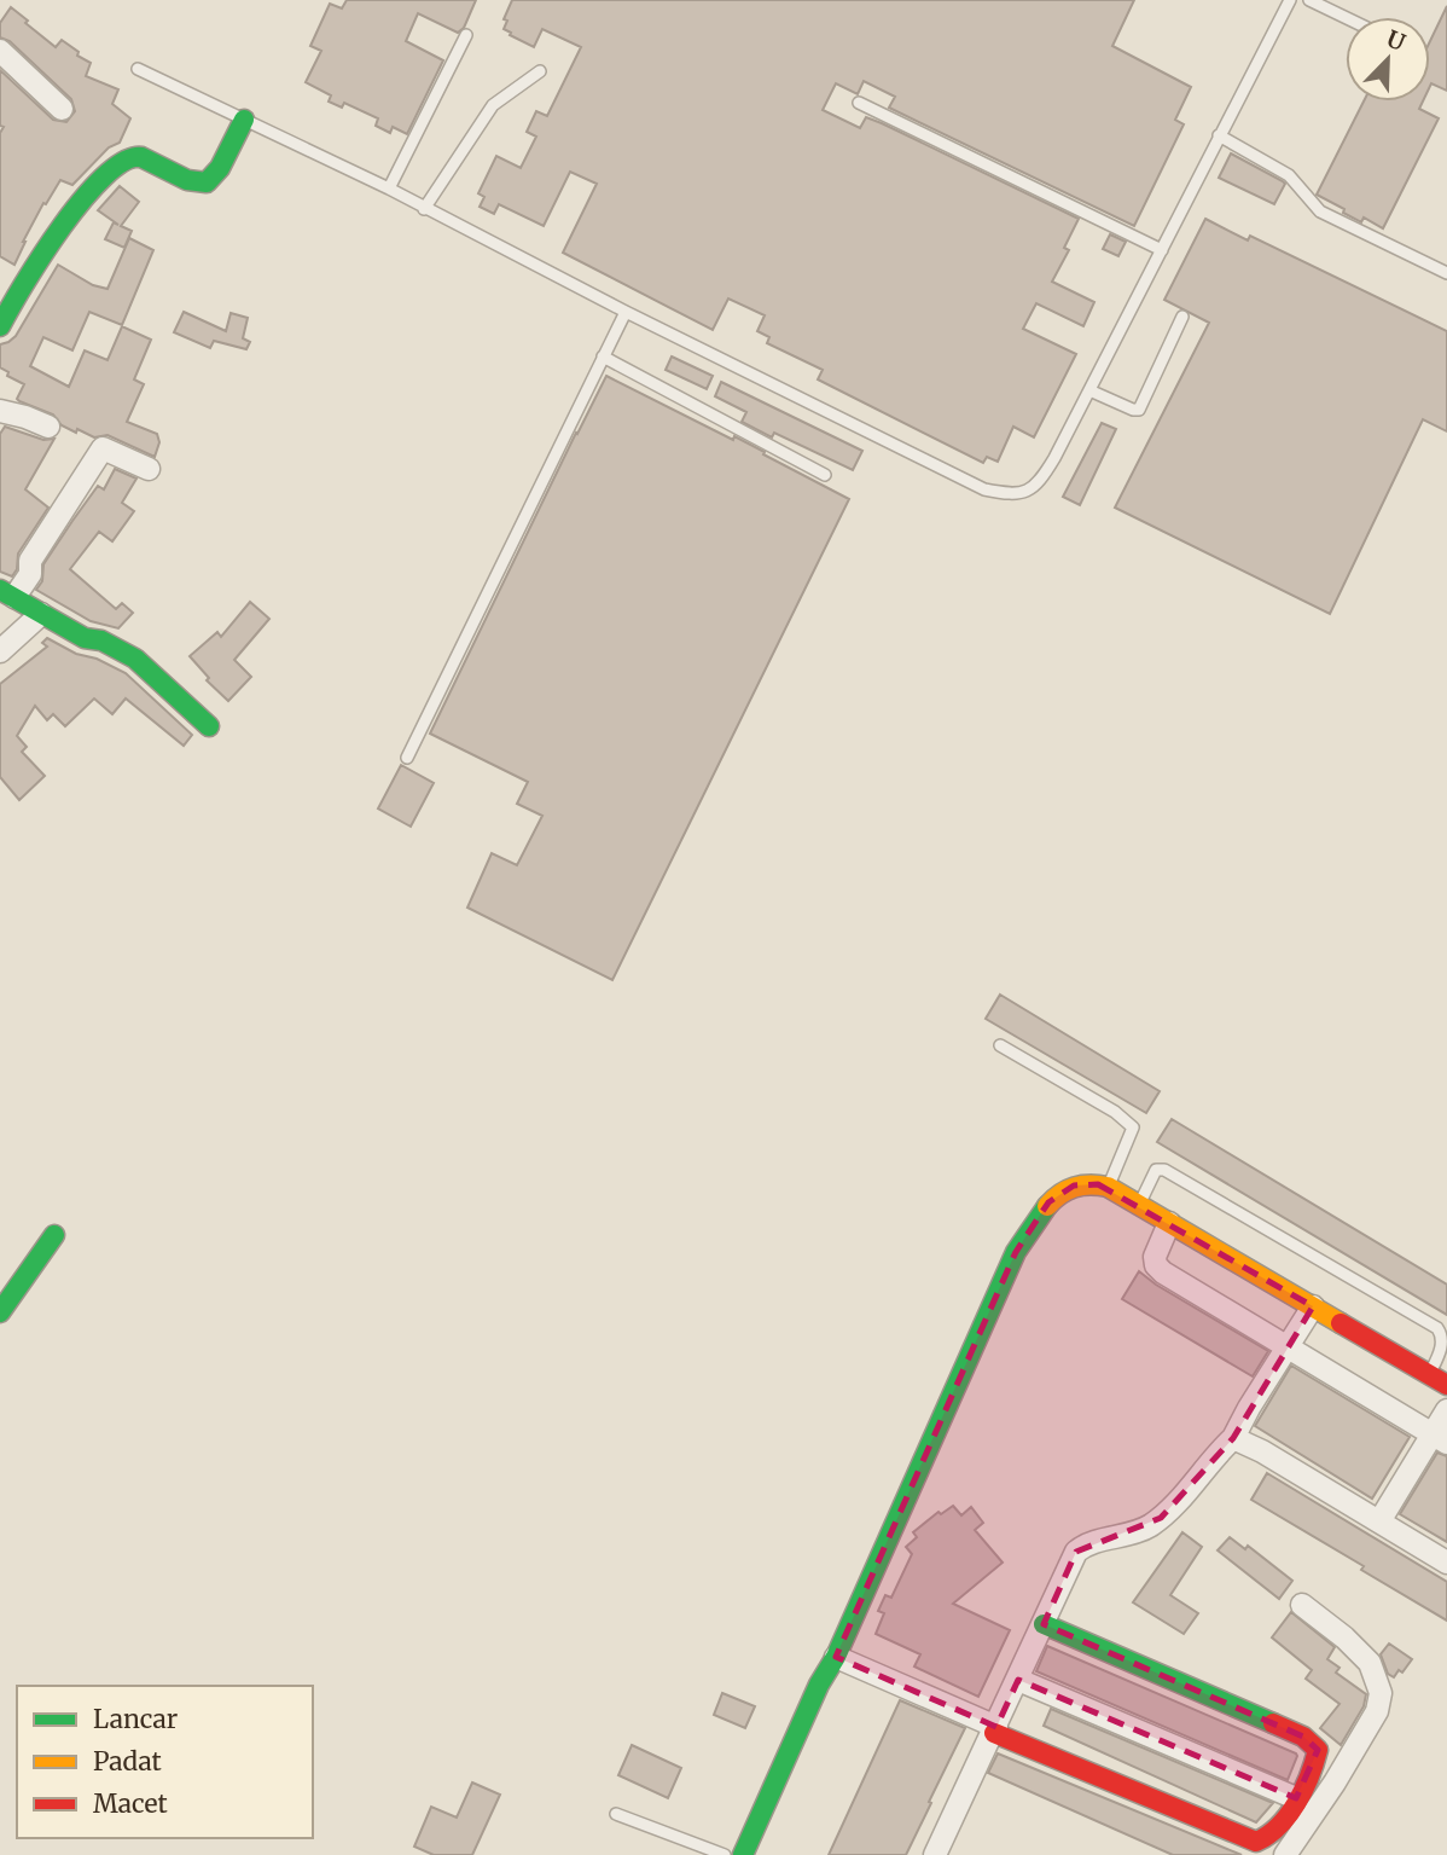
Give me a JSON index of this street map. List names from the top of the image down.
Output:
{
  "legend": ["Lancar", "Padat", "Macet"],
  "north": "top right"
}
